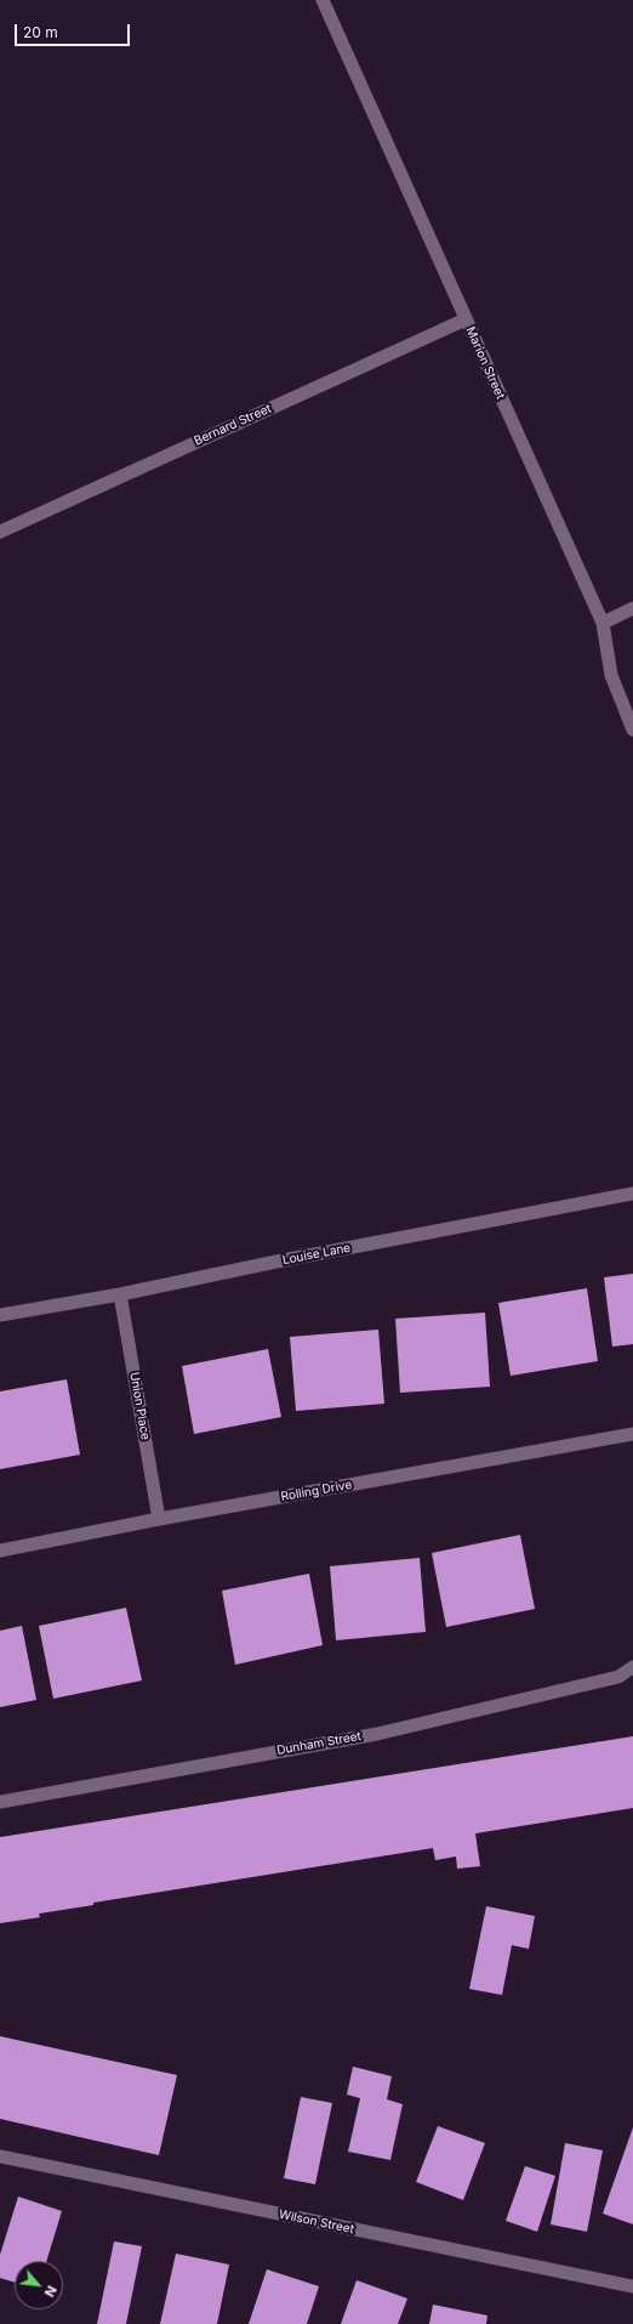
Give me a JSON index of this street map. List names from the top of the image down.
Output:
{
  "streets": {
    "street": [
      "Marion Street",
      "Bernard Street",
      "Louise Lane",
      "Union Place",
      "Rolling Drive",
      "Dunham Street",
      "Wilson Street"
    ]
  },
  "crossings": [
    ["Marion Street", "Bernard Street"],
    ["Louise Lane", "Union Place"],
    ["Union Place", "Rolling Drive"]
  ],
  "scale_bar": "20 m",
  "north": "bottom right"
}
